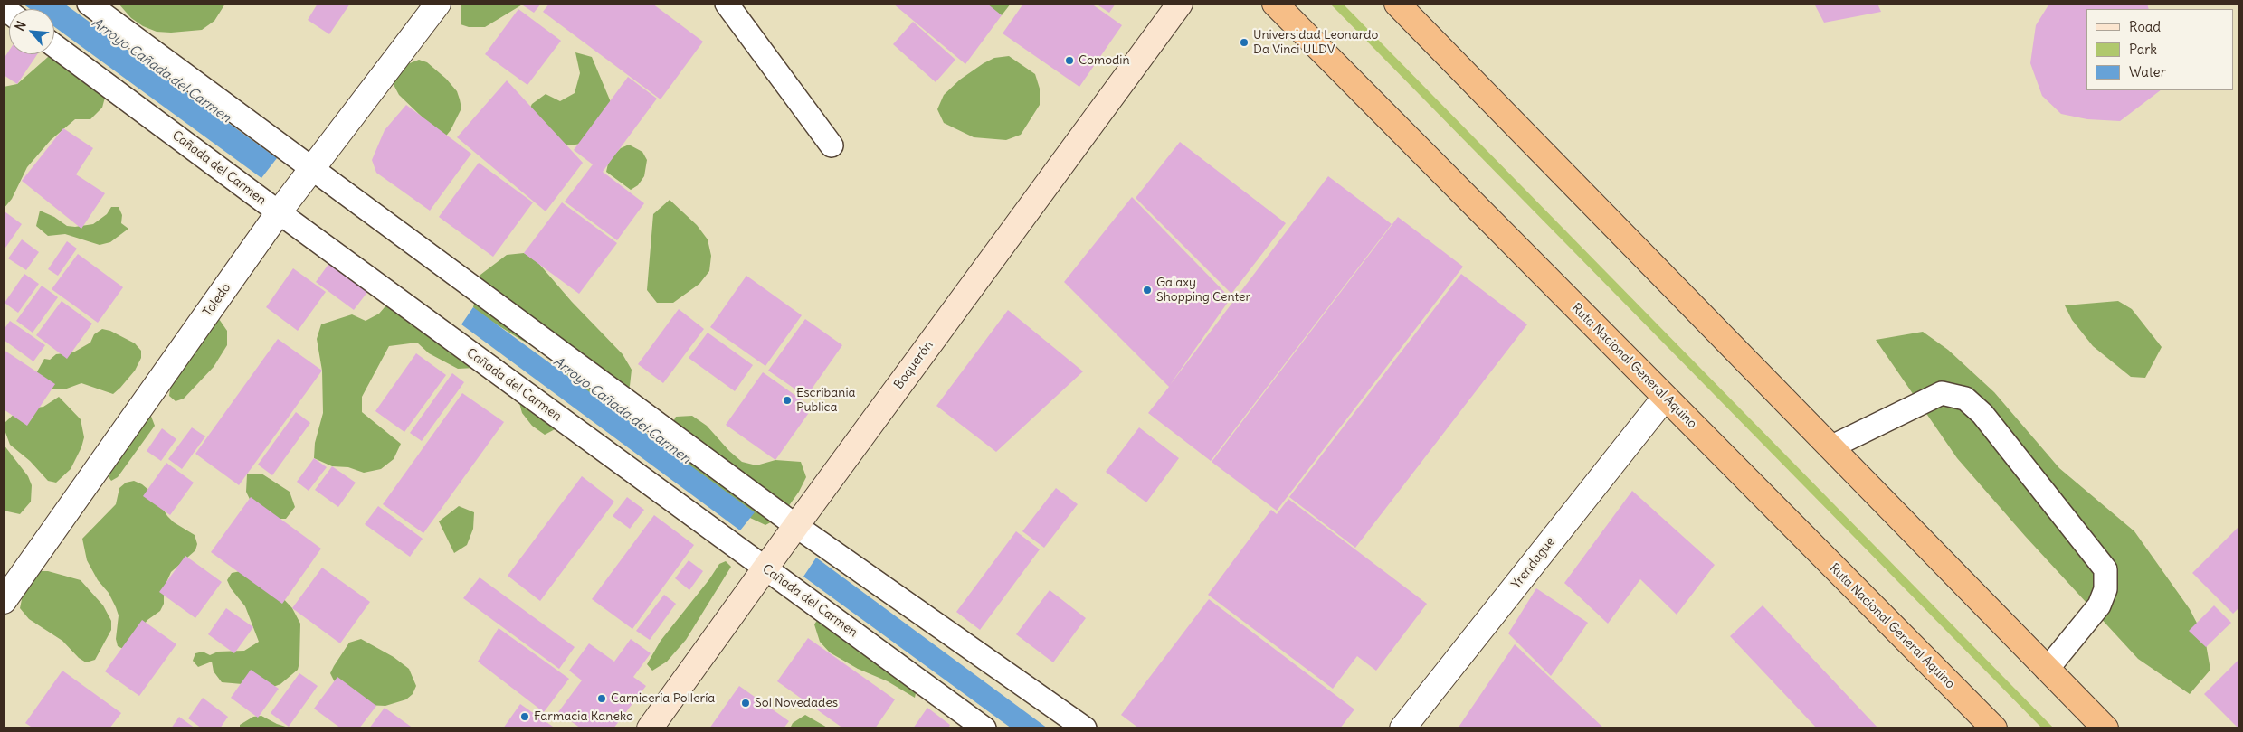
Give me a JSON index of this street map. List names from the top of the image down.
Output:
{
  "streets": {
    "highway": ["Ruta Nacional General Aquino"],
    "street": ["Toledo", "Boquerón", "Yrendague"],
    "lane": ["Cañada del Carmen"]
  },
  "crossings": [
    ["Cañada del Carmen", "Toledo"],
    ["Cañada del Carmen", "Boquerón"],
    ["Ruta Nacional General Aquino", "Yrendague"]
  ],
  "water": ["Arroyo Cañada del Carmen"],
  "places": [
    "Universidad Leonardo Da Vinci ULDV",
    "Comodin",
    "Galaxy Shopping Center",
    "Escribania Publica",
    "Carnicería Pollería",
    "Sol Novedades",
    "Farmacia Kaneko"
  ],
  "legend": ["Road", "Park", "Water"],
  "north": "top left"
}
